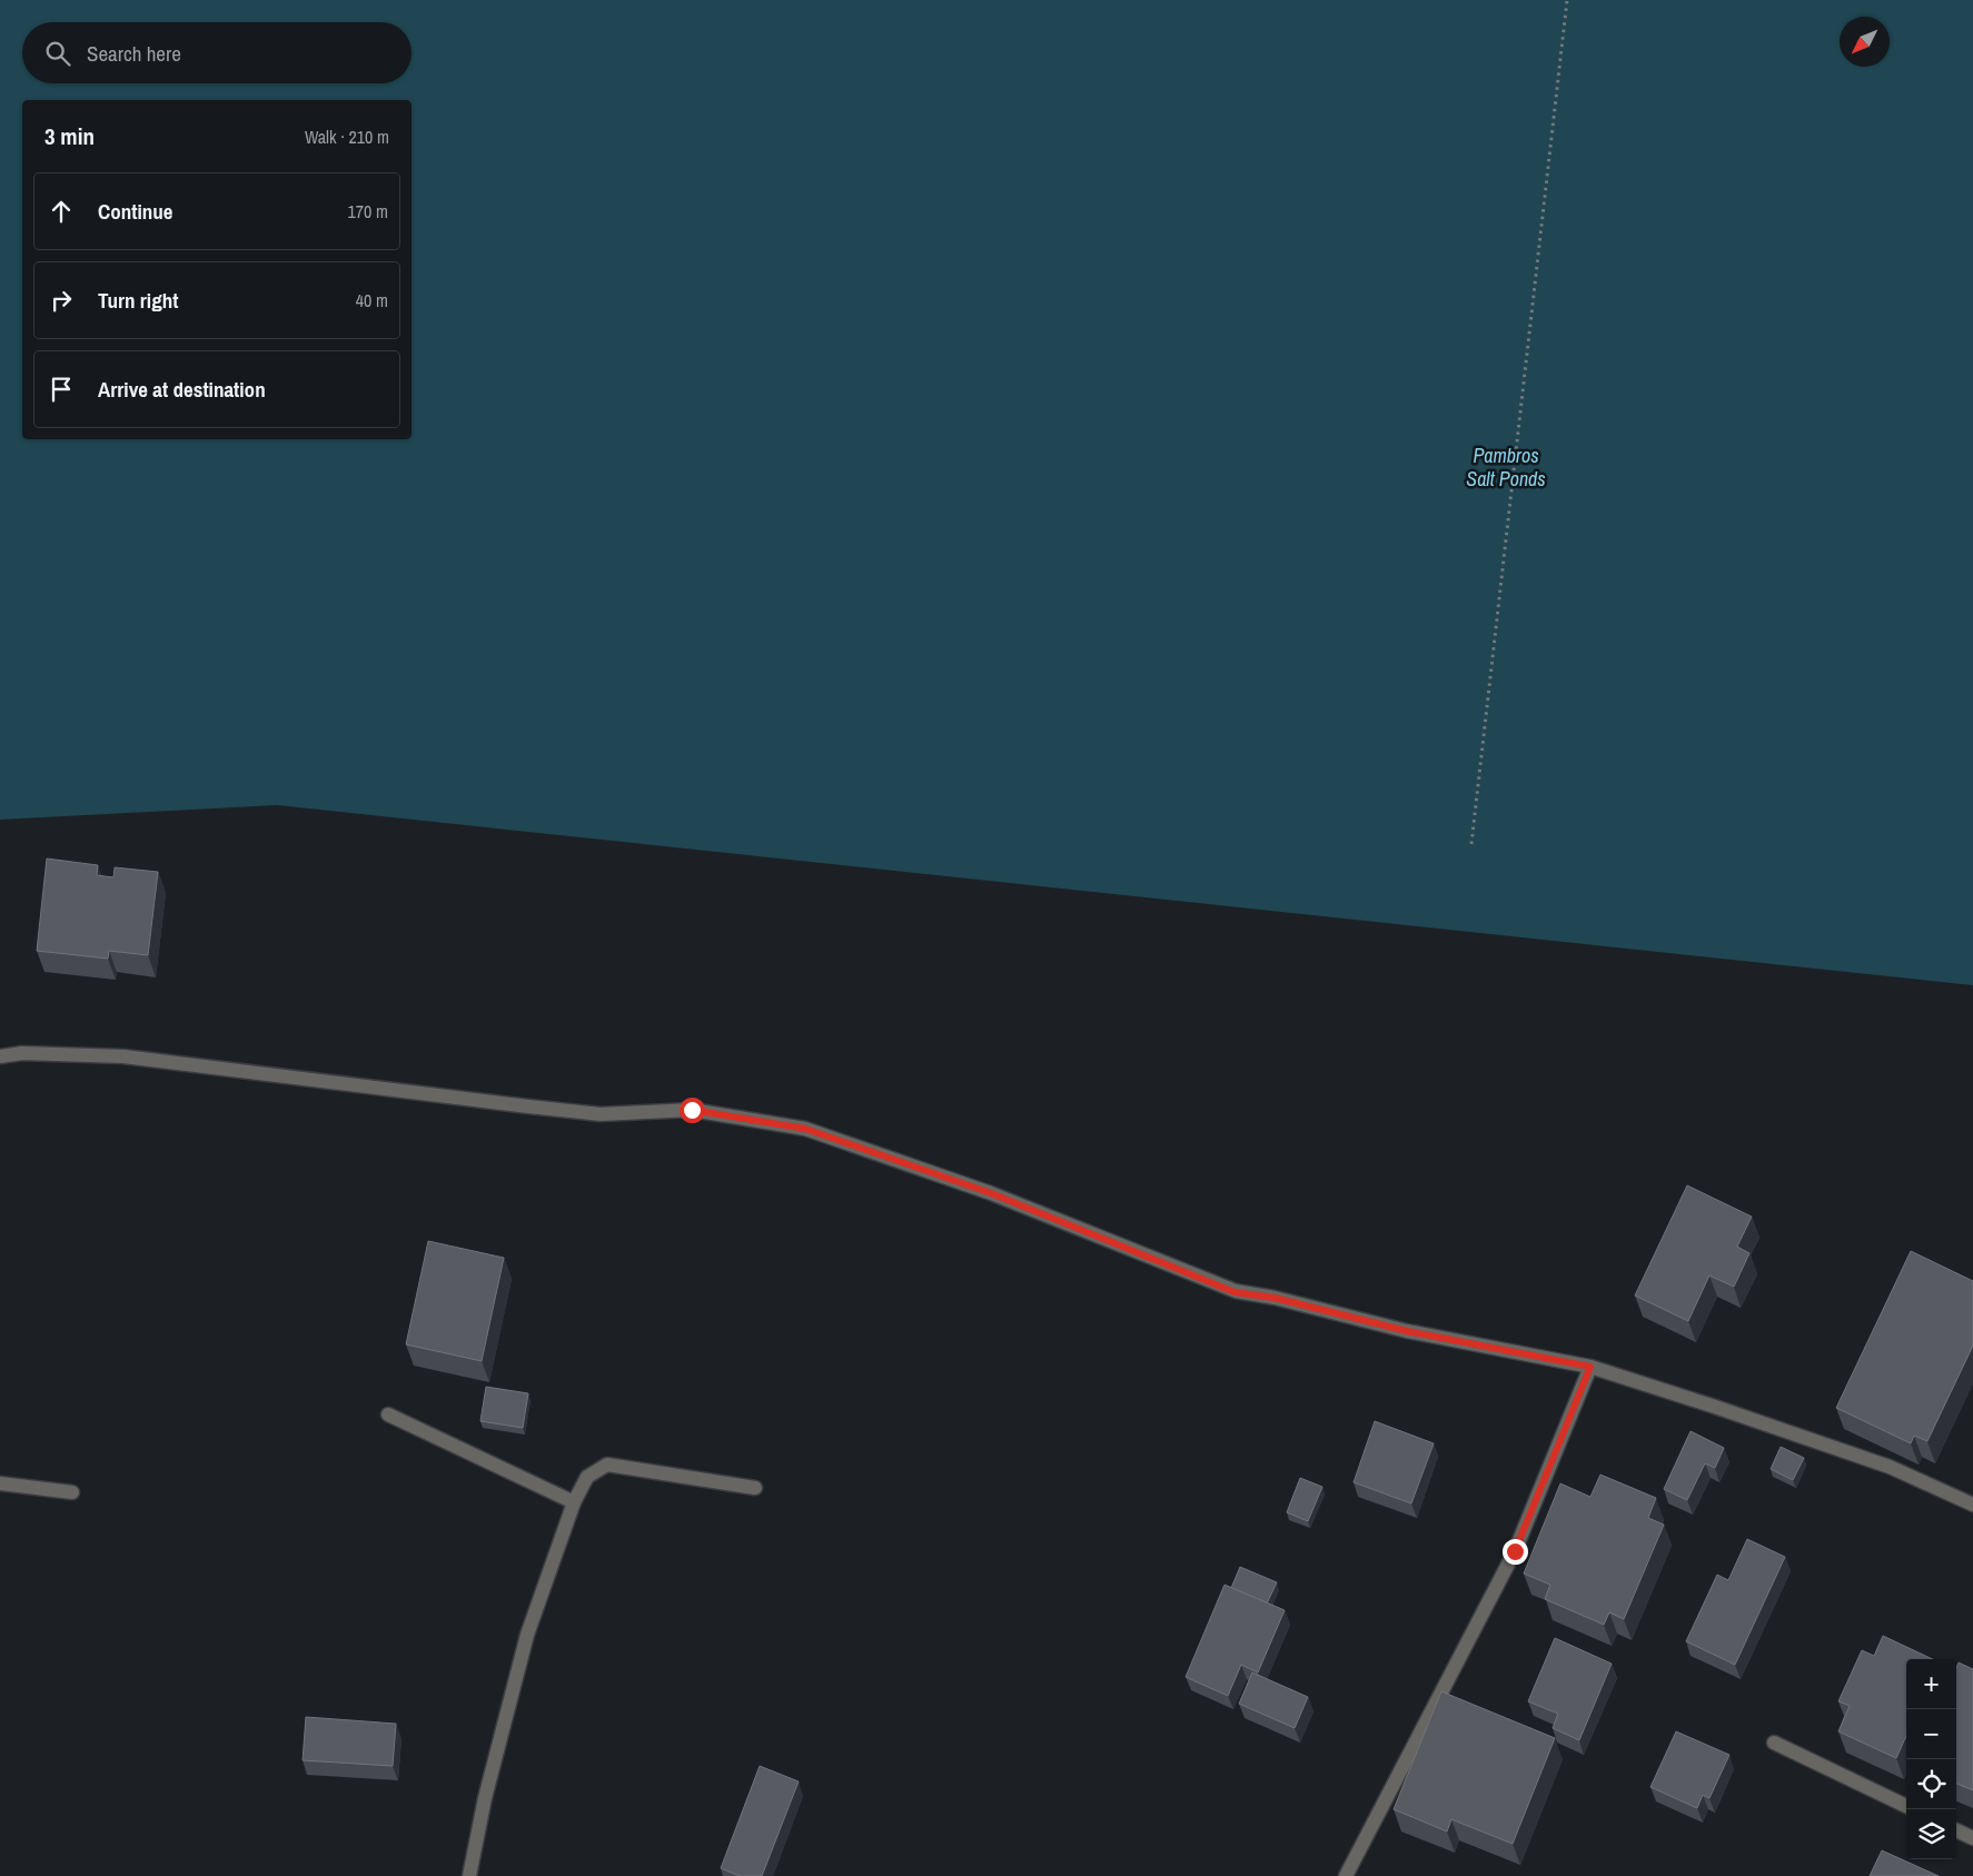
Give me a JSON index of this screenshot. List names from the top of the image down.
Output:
{
  "water": ["Pambros Salt Ponds"],
  "north": "bottom left",
  "page": {
    "search": "Search here",
    "heading": ["3 min", "Walk · 210 m"],
    "list": [
      ["Continue", "170 m"],
      ["Turn right", "40 m"],
      "Arrive at destination"
    ],
    "map_buttons": ["+", "−"]
  }
}
